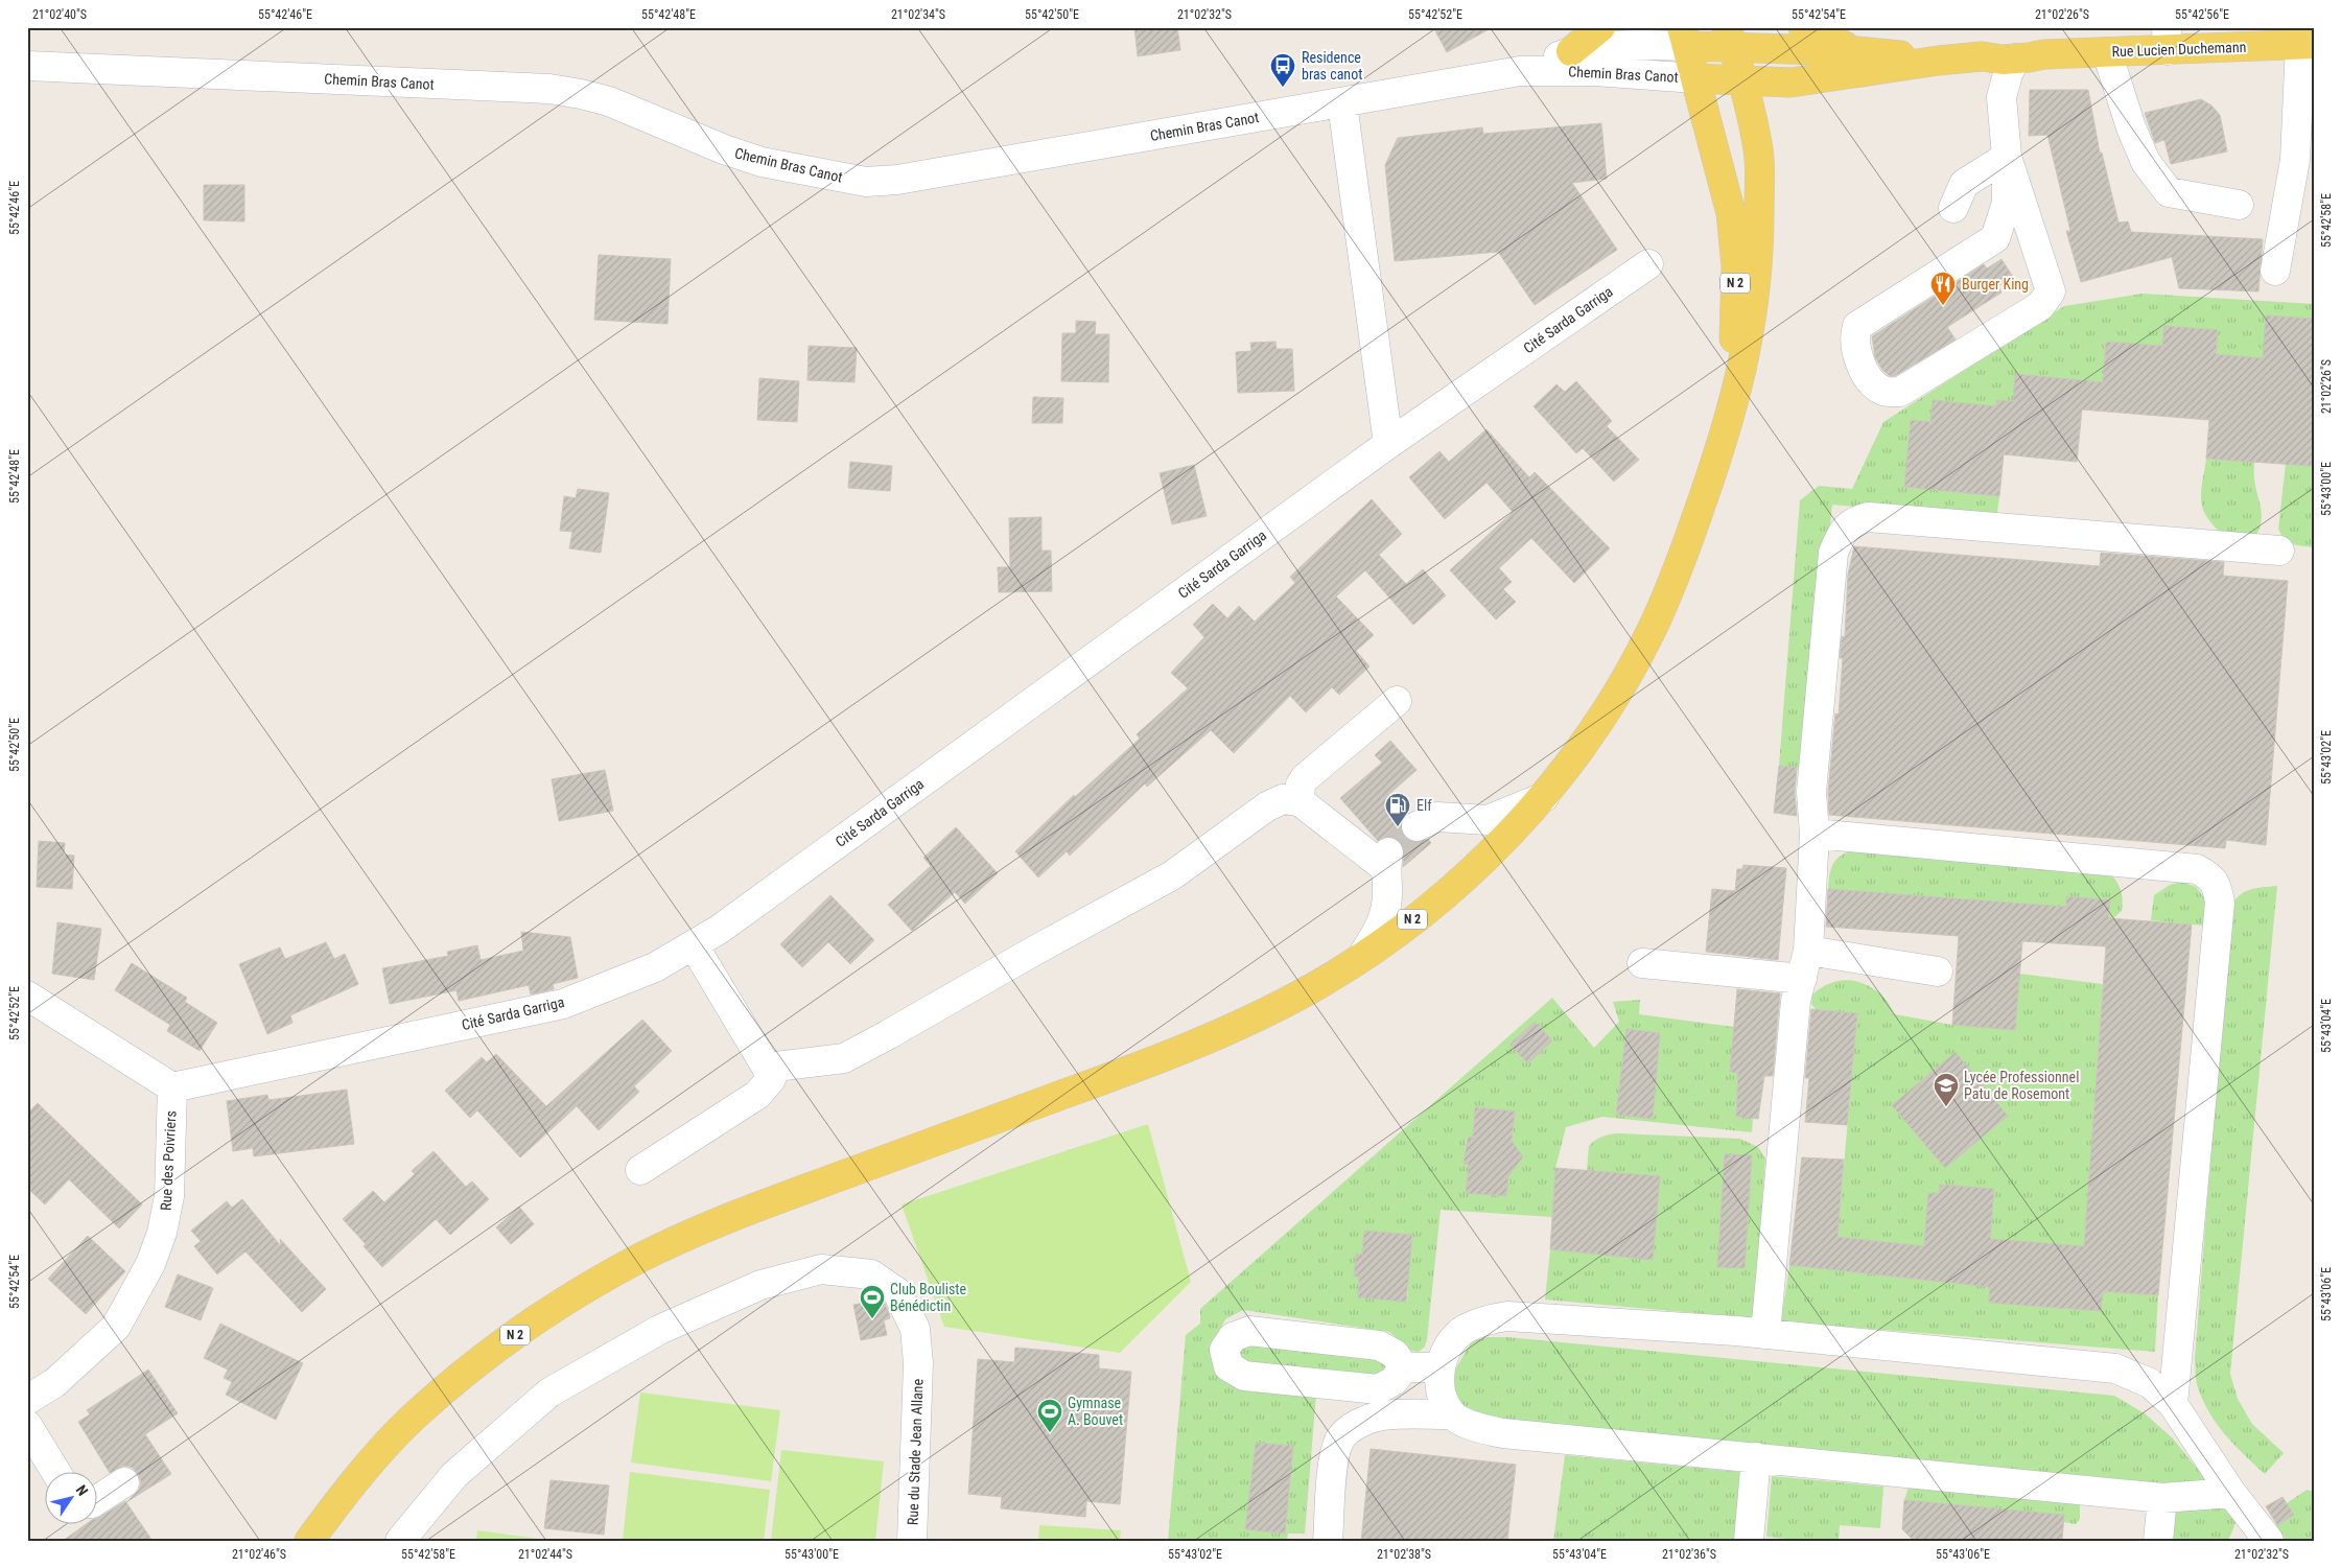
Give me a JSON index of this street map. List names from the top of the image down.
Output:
{
  "streets": {
    "main road": ["Rue Lucien Duchemann", "N 2"],
    "street": [
      "Chemin Bras Canot",
      "Cité Sarda Garriga",
      "Rue des Poivriers",
      "Rue du Stade Jean Allane"
    ]
  },
  "crossings": [
    ["Rue Lucien Duchemann", "Chemin Bras Canot"],
    ["Rue Lucien Duchemann", "N 2"],
    ["Chemin Bras Canot", "N 2"],
    ["Cité Sarda Garriga", "Rue des Poivriers"]
  ],
  "places": {
    "bus stop": ["Residence bras canot"],
    "restaurant": ["Burger King"],
    "fuel station": ["Elf"],
    "school or university": ["Lycée Professionnel Patu de Rosemont"],
    "sports": ["Club Bouliste Bénédictin", "Gymnase A. Bouvet"]
  },
  "north": "top right",
  "coordinates": [
    "21°02'40\"S",
    "55°42'46\"E",
    "55°42'48\"E",
    "21°02'34\"S",
    "55°42'50\"E",
    "21°02'32\"S",
    "55°42'52\"E",
    "55°42'54\"E",
    "21°02'26\"S",
    "55°42'56\"E",
    "55°42'58\"E",
    "55°43'00\"E",
    "55°43'02\"E",
    "55°43'04\"E",
    "55°43'06\"E",
    "21°02'46\"S",
    "21°02'44\"S",
    "21°02'38\"S",
    "21°02'36\"S"
  ]
}
